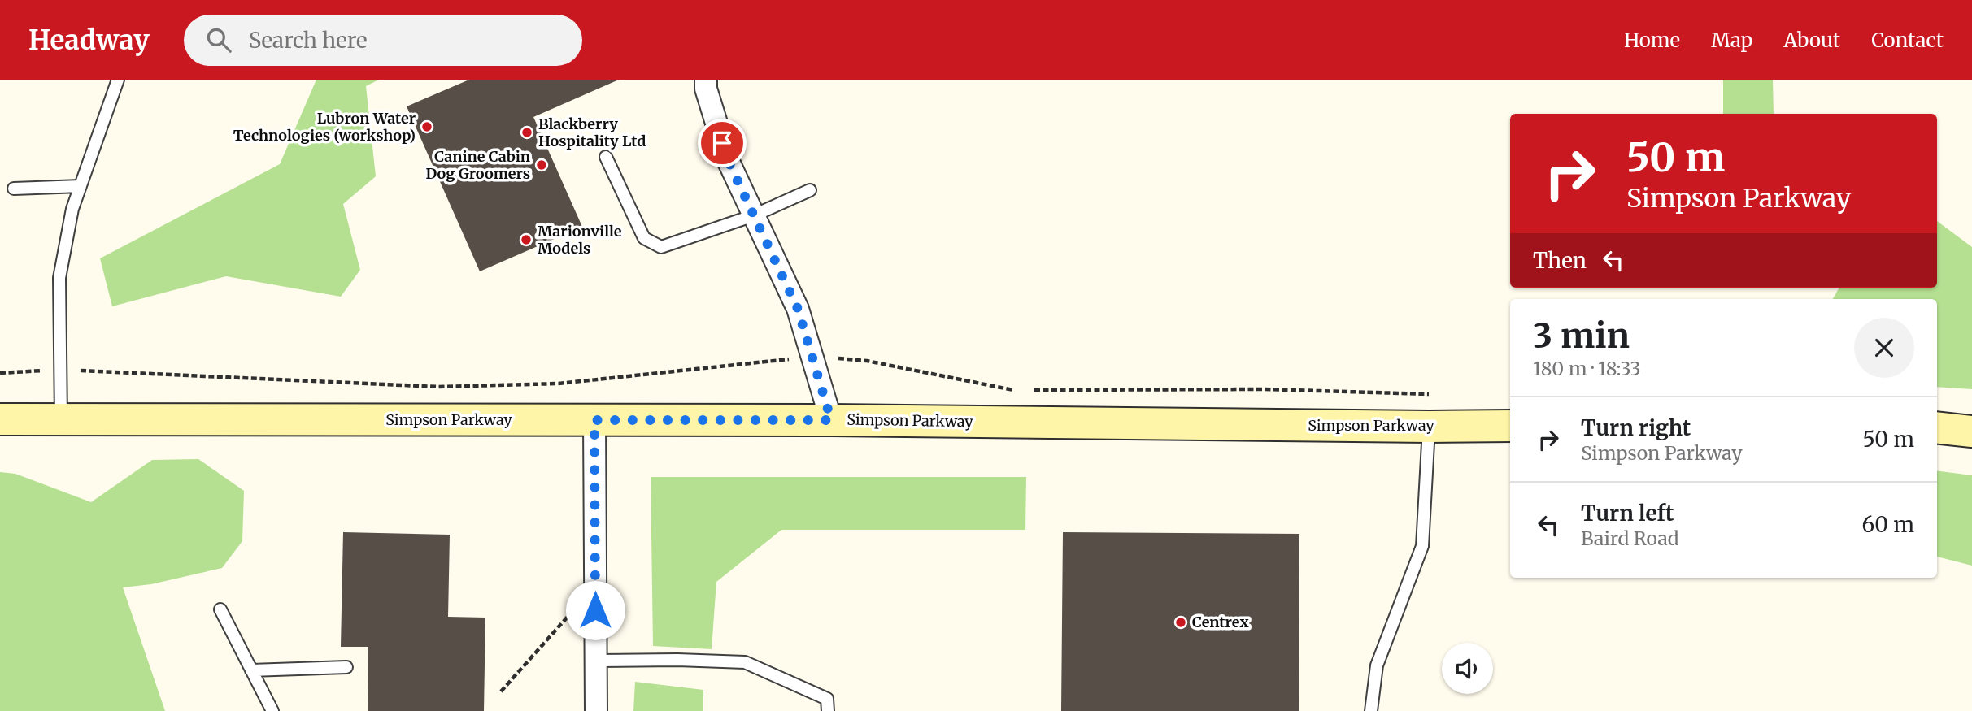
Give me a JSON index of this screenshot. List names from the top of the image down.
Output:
{
  "streets": {
    "main road": ["Simpson Parkway"]
  },
  "places": [
    "Lubron Water Technologies (workshop)",
    "Blackberry Hospitality Ltd",
    "Canine Cabin Dog Groomers",
    "Marionville Models",
    "Centrex"
  ],
  "page": {
    "header": "Headway",
    "search": "Search here",
    "nav": [
      "Home",
      "Map",
      "About",
      "Contact"
    ],
    "turn": ["50 m", "Simpson Parkway"],
    "then": "Then",
    "heading": ["3 min", "180 m · 18:33"],
    "list": [
      {
        "name": "Turn right",
        "note": "Simpson Parkway",
        "value": "50 m"
      },
      {
        "name": "Turn left",
        "note": "Baird Road",
        "value": "60 m"
      }
    ]
  }
}
